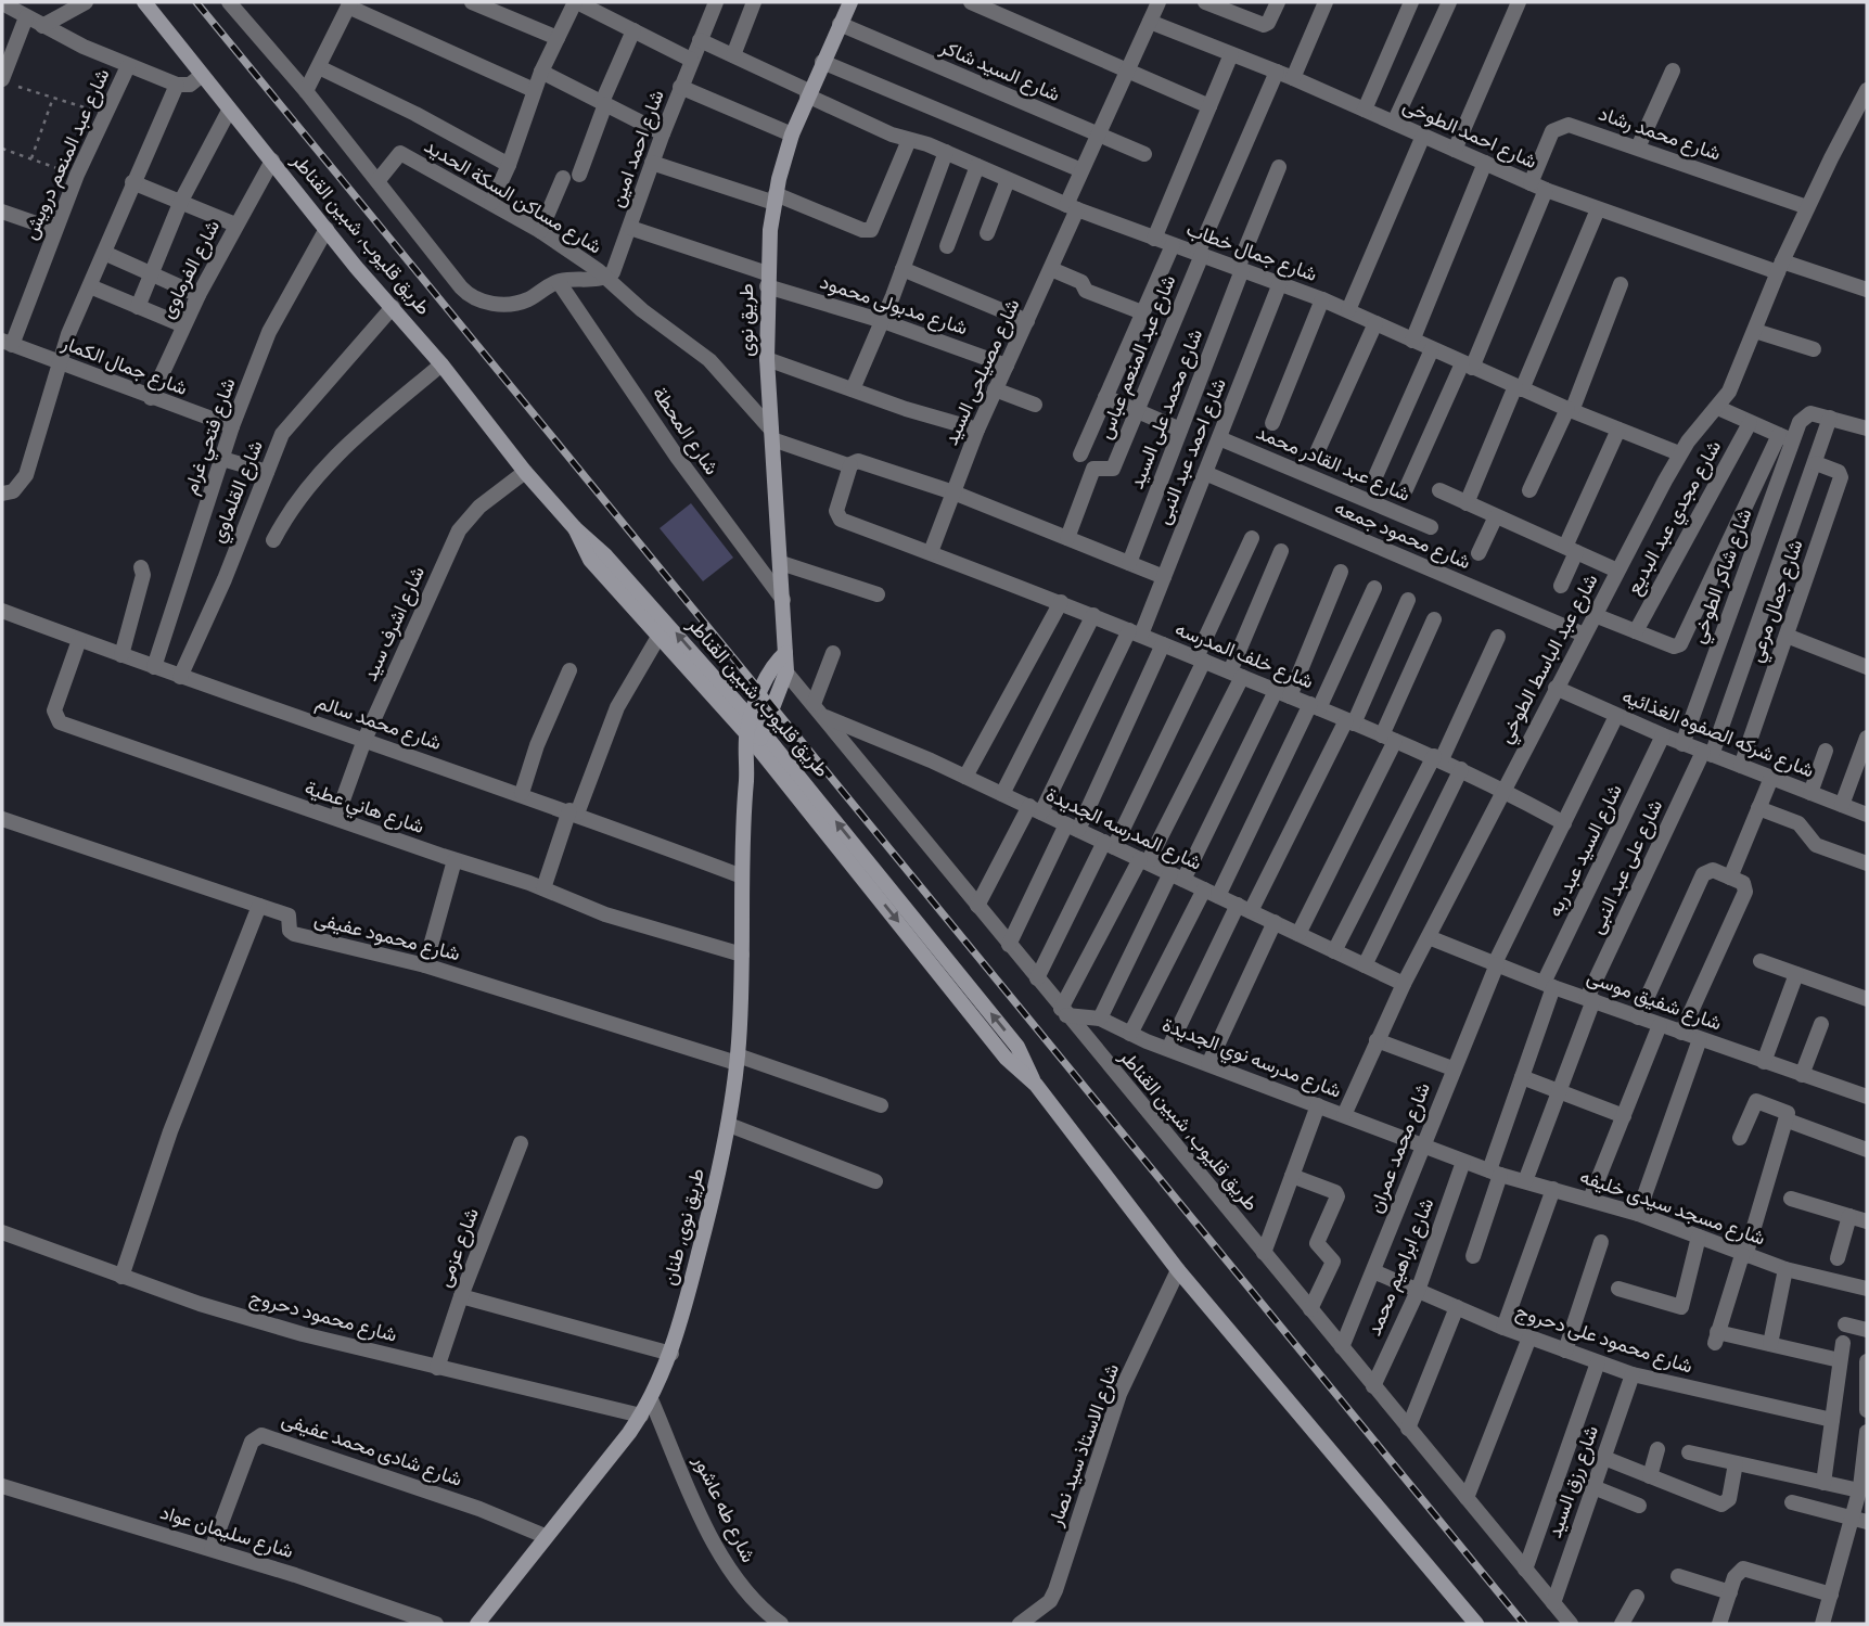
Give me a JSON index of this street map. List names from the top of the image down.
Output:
{
  "streets": {
    "main road": ["طريق قليوب, شبين القناطر", "طريق نوى", "طريق نوى, طنان"],
    "street": [
      "شارع السيد شاكر",
      "شارع احمد الطوخى",
      "شارع محمد رشاد",
      "شارع احمد امين",
      "شارع عبد المنعم درويش",
      "شارع مساكن السكة الحديد",
      "شارع جمال خطاب",
      "شارع الفرماوى",
      "شارع مدبولى محمود",
      "شارع عبد المنعم عباس",
      "شارع جمال الكمار",
      "شارع مصيلحى السيد",
      "شارع محمد على السيد",
      "شارع المحطة",
      "شارع فتحي غرام",
      "شارع احمد عبد النبى",
      "شارع عبد القادر محمد",
      "شارع القلماوي",
      "شارع مجدي عبد البديع",
      "شارع محمود جمعه",
      "شارع شاكر الطوخي",
      "شارع جمال مرعي",
      "شارع اشرف سيد",
      "شارع خلف المدرسه",
      "شارع عبد الباسط الطوخي",
      "شارع محمد سالم",
      "شارع شركه الصفوه الغذائيه",
      "شارع هاني عطية",
      "شارع المدرسه الجديدة",
      "شارع السيد عبد ربه",
      "شارع على عبد النبى",
      "شارع محمود عفيفى",
      "شارع شفيق موسى",
      "شارع مدرسه نوي الجديدة",
      "شارع محمد عمران",
      "شارع مسجد سيدى خليفه",
      "شارع عزمى",
      "شارع ابراهيم محمد",
      "شارع محمود دحروج",
      "شارع محمود على دحروج",
      "شارع الاستاذ سيد نصار",
      "شارع شادى محمد عفيفى",
      "شارع رزق السيد",
      "شارع طه عاشور",
      "شارع سليمان عواد"
    ]
  },
  "crossings": [
    ["شارع السيد شاكر", "طريق نوى"],
    ["شارع السيد شاكر", "شارع مصيلحى السيد"],
    ["شارع احمد الطوخى", "شارع محمد رشاد"],
    ["شارع احمد الطوخى", "شارع عبد المنعم عباس"],
    ["شارع احمد الطوخى", "شارع مصيلحى السيد"],
    ["شارع احمد الطوخى", "شارع عبد الباسط الطوخي"],
    ["شارع محمد رشاد", "شارع عبد الباسط الطوخي"],
    ["شارع احمد امين", "شارع مساكن السكة الحديد"],
    ["شارع احمد امين", "شارع جمال خطاب"],
    ["شارع احمد امين", "شارع مدبولى محمود"],
    ["شارع عبد المنعم درويش", "شارع جمال الكمار"],
    ["شارع مساكن السكة الحديد", "طريق نوى"],
    ["طريق قليوب, شبين القناطر", "شارع الفرماوى"],
    ["طريق قليوب, شبين القناطر", "طريق نوى"],
    ["طريق قليوب, شبين القناطر", "شارع فتحي غرام"],
    ["طريق قليوب, شبين القناطر", "شارع احمد عبد النبى"],
    ["طريق قليوب, شبين القناطر", "شارع القلماوي"],
    ["طريق قليوب, شبين القناطر", "شارع اشرف سيد"],
    ["طريق قليوب, شبين القناطر", "شارع المدرسه الجديدة"],
    ["طريق قليوب, شبين القناطر", "شارع مدرسه نوي الجديدة"],
    ["طريق قليوب, شبين القناطر", "شارع محمد عمران"],
    ["طريق قليوب, شبين القناطر", "طريق نوى, طنان"],
    ["طريق قليوب, شبين القناطر", "شارع ابراهيم محمد"],
    ["طريق قليوب, شبين القناطر", "شارع الاستاذ سيد نصار"],
    ["طريق قليوب, شبين القناطر", "شارع رزق السيد"],
    ["شارع جمال خطاب", "طريق نوى"],
    ["شارع جمال خطاب", "شارع عبد المنعم عباس"],
    ["شارع جمال خطاب", "شارع مصيلحى السيد"],
    ["شارع جمال خطاب", "شارع محمد على السيد"],
    ["شارع جمال خطاب", "شارع احمد عبد النبى"],
    ["شارع جمال خطاب", "شارع عبد الباسط الطوخي"],
    ["شارع الفرماوى", "شارع جمال الكمار"],
    ["شارع مدبولى محمود", "طريق نوى"],
    ["شارع مدبولى محمود", "شارع مصيلحى السيد"],
    ["طريق نوى", "شارع المحطة"],
    ["طريق نوى", "طريق نوى, طنان"],
    ["شارع جمال الكمار", "شارع فتحي غرام"],
    ["شارع مصيلحى السيد", "شارع خلف المدرسه"],
    ["شارع فتحي غرام", "شارع محمد سالم"],
    ["شارع احمد عبد النبى", "شارع عبد القادر محمد"],
    ["شارع احمد عبد النبى", "شارع محمود جمعه"],
    ["شارع احمد عبد النبى", "شارع خلف المدرسه"],
    ["شارع احمد عبد النبى", "شارع المدرسه الجديدة"],
    ["شارع القلماوي", "شارع محمد سالم"],
    ["شارع محمود جمعه", "شارع عبد الباسط الطوخي"],
    ["شارع شاكر الطوخي", "شارع شركه الصفوه الغذائيه"],
    ["شارع شاكر الطوخي", "شارع على عبد النبى"],
    ["شارع جمال مرعي", "شارع شركه الصفوه الغذائيه"],
    ["شارع جمال مرعي", "شارع على عبد النبى"],
    ["شارع اشرف سيد", "شارع محمد سالم"],
    ["شارع اشرف سيد", "شارع هاني عطية"],
    ["شارع خلف المدرسه", "شارع عبد الباسط الطوخي"],
    ["شارع خلف المدرسه", "شارع محمد عمران"],
    ["شارع عبد الباسط الطوخي", "شارع شركه الصفوه الغذائيه"],
    ["شارع عبد الباسط الطوخي", "شارع المدرسه الجديدة"],
    ["شارع عبد الباسط الطوخي", "شارع شفيق موسى"],
    ["شارع عبد الباسط الطوخي", "شارع مدرسه نوي الجديدة"],
    ["شارع محمد سالم", "شارع هاني عطية"],
    ["شارع محمد سالم", "طريق نوى, طنان"],
    ["شارع شركه الصفوه الغذائيه", "شارع السيد عبد ربه"],
    ["شارع شركه الصفوه الغذائيه", "شارع على عبد النبى"],
    ["شارع شركه الصفوه الغذائيه", "شارع محمد عمران"],
    ["شارع هاني عطية", "طريق نوى, طنان"],
    ["شارع السيد عبد ربه", "شارع شفيق موسى"],
    ["شارع السيد عبد ربه", "شارع مسجد سيدى خليفه"],
    ["شارع على عبد النبى", "شارع شفيق موسى"],
    ["شارع على عبد النبى", "شارع مسجد سيدى خليفه"],
    ["شارع محمود عفيفى", "طريق نوى, طنان"],
    ["شارع شفيق موسى", "شارع محمد عمران"],
    ["شارع مدرسه نوي الجديدة", "شارع محمد عمران"],
    ["شارع مدرسه نوي الجديدة", "شارع مسجد سيدى خليفه"],
    ["شارع محمد عمران", "شارع مسجد سيدى خليفه"],
    ["شارع محمد عمران", "شارع محمود على دحروج"],
    ["شارع مسجد سيدى خليفه", "شارع ابراهيم محمد"],
    ["طريق نوى, طنان", "شارع محمود دحروج"],
    ["طريق نوى, طنان", "شارع شادى محمد عفيفى"],
    ["طريق نوى, طنان", "شارع طه عاشور"],
    ["شارع عزمى", "شارع محمود دحروج"],
    ["شارع ابراهيم محمد", "شارع محمود على دحروج"],
    ["شارع محمود على دحروج", "شارع رزق السيد"],
    ["شارع شادى محمد عفيفى", "شارع سليمان عواد"]
  ]
}
